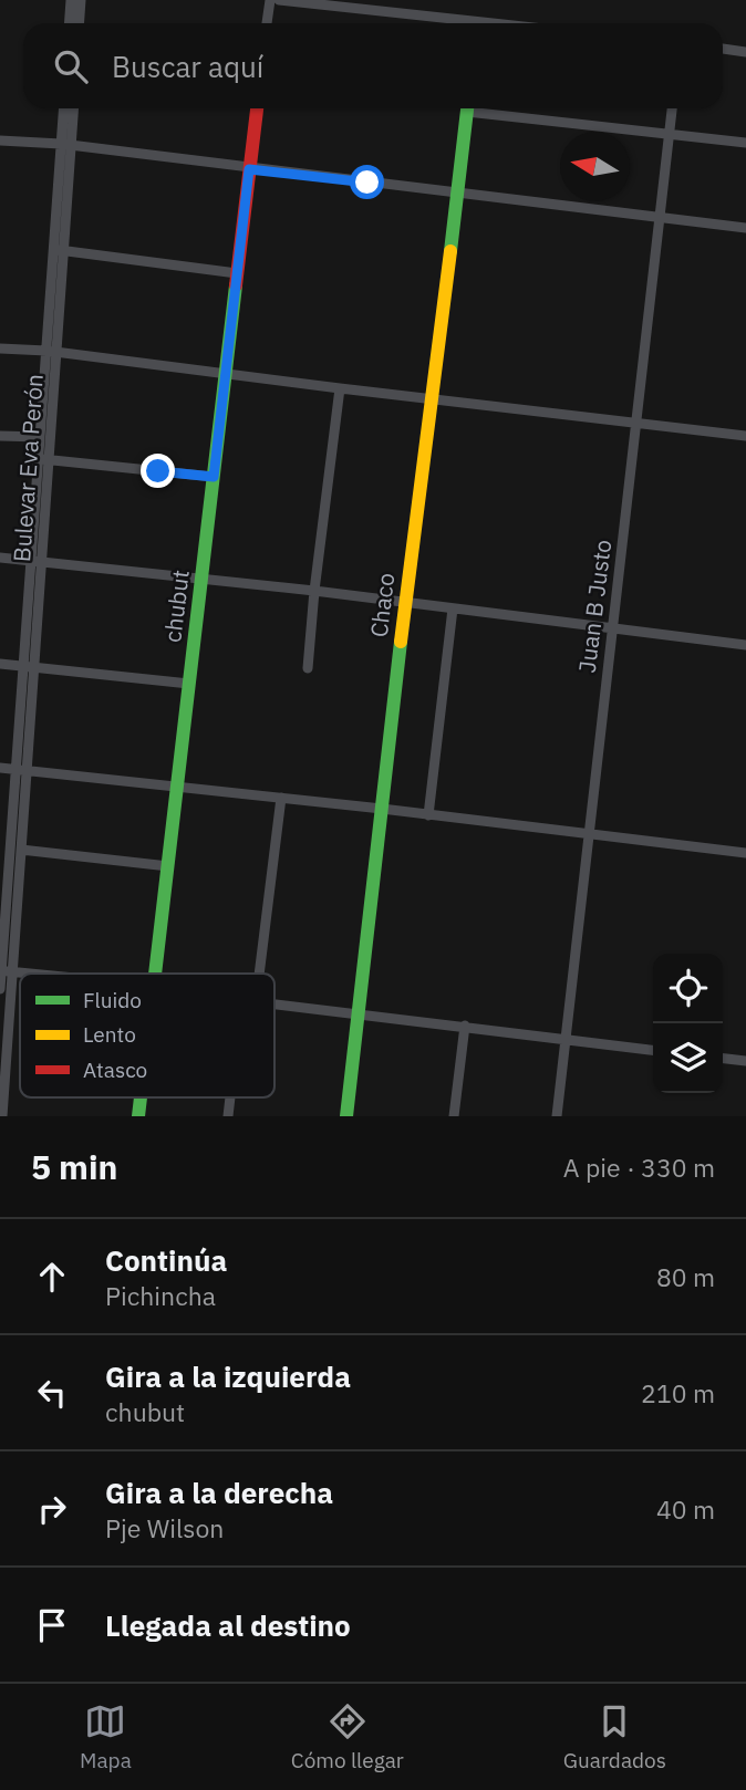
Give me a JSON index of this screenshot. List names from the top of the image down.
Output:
{
  "streets": {
    "street": [
      "Bulevar Eva Perón",
      "Chaco",
      "chubut",
      "Juan B Justo"
    ]
  },
  "legend": ["Fluido", "Lento", "Atasco"],
  "north": "left",
  "page": {
    "search": "Buscar aquí",
    "heading": ["5 min", "A pie · 330 m"],
    "list": [
      ["Continúa", "Pichincha", "80 m"],
      ["Gira a la izquierda", "chubut", "210 m"],
      ["Gira a la derecha", "Pje Wilson", "40 m"],
      "Llegada al destino"
    ],
    "nav": ["Mapa", "Cómo llegar", "Guardados"]
  }
}
